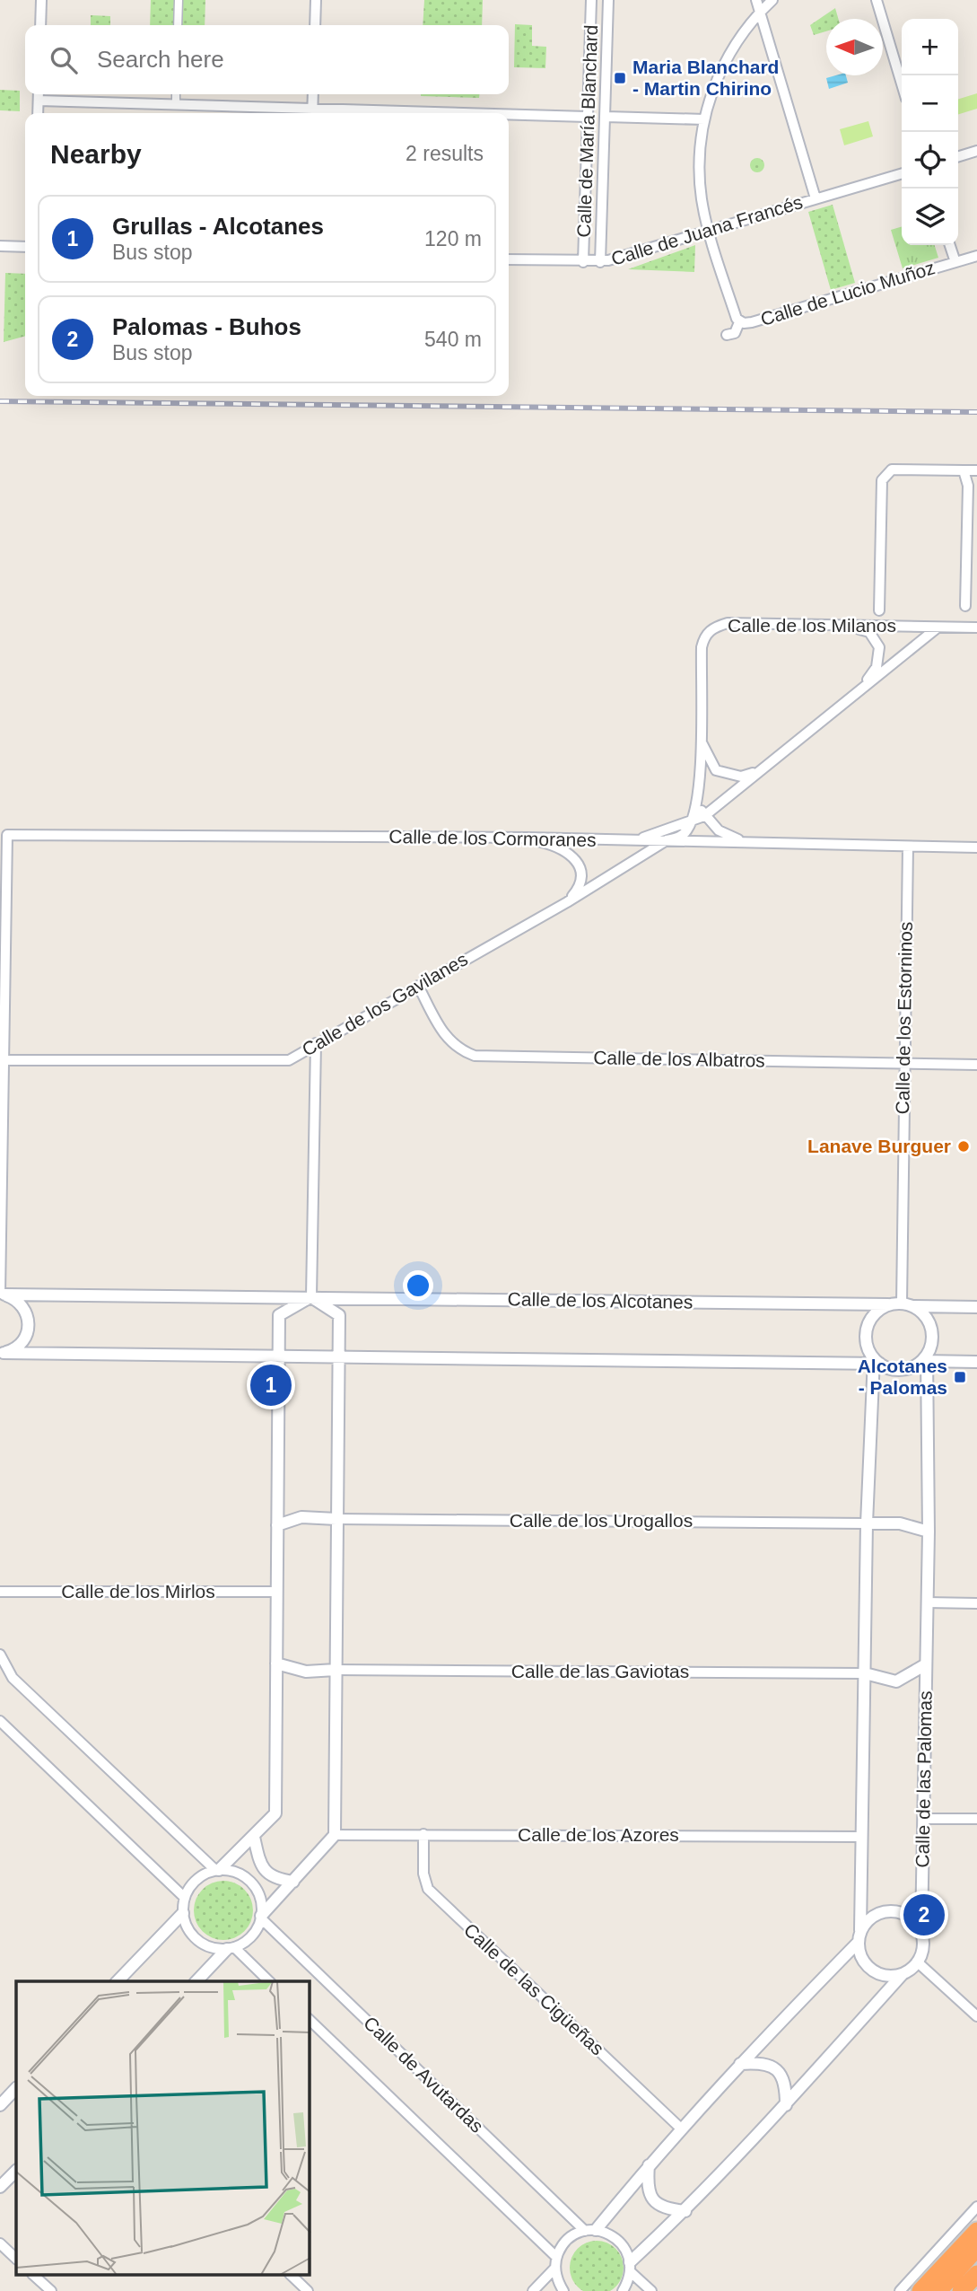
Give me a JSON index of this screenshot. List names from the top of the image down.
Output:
{
  "streets": {
    "street": [
      "Calle de María Blanchard",
      "Calle de Juana Francés",
      "Calle de Lucio Muñoz",
      "Calle de los Milanos",
      "Calle de los Cormoranes",
      "Calle de los Gavilanes",
      "Calle de los Estorninos",
      "Calle de los Albatros",
      "Calle de los Alcotanes",
      "Calle de los Urogallos",
      "Calle de los Mirlos",
      "Calle de las Gaviotas",
      "Calle de las Palomas",
      "Calle de los Azores",
      "Calle de las Cigüeñas",
      "Calle de Avutardas"
    ]
  },
  "crossings": [
    ["Calle de María Blanchard", "Calle de Juana Francés"],
    ["Calle de Juana Francés", "Calle de Lucio Muñoz"],
    ["Calle de los Milanos", "Calle de los Gavilanes"],
    ["Calle de los Cormoranes", "Calle de los Gavilanes"],
    ["Calle de los Cormoranes", "Calle de los Estorninos"],
    ["Calle de los Gavilanes", "Calle de los Albatros"],
    ["Calle de los Estorninos", "Calle de los Albatros"],
    ["Calle de los Estorninos", "Calle de los Alcotanes"],
    ["Calle de los Estorninos", "Calle de las Palomas"],
    ["Calle de los Alcotanes", "Calle de las Palomas"],
    ["Calle de las Gaviotas", "Calle de las Palomas"],
    ["Calle de los Azores", "Calle de las Cigüeñas"]
  ],
  "places": {
    "transit": ["Maria Blanchard - Martin Chirino", "Alcotanes - Palomas"],
    "other": ["Lanave Burguer"]
  },
  "north": "left",
  "page": {
    "map_buttons": ["+", "−"],
    "search": "Search here",
    "heading": ["Nearby", "2 results"],
    "list": [
      {
        "mark": "1",
        "name": "Grullas - Alcotanes",
        "note": "Bus stop",
        "value": "120 m"
      },
      {
        "mark": "2",
        "name": "Palomas - Buhos",
        "note": "Bus stop",
        "value": "540 m"
      }
    ],
    "pins": ["1", "2"]
  }
}
